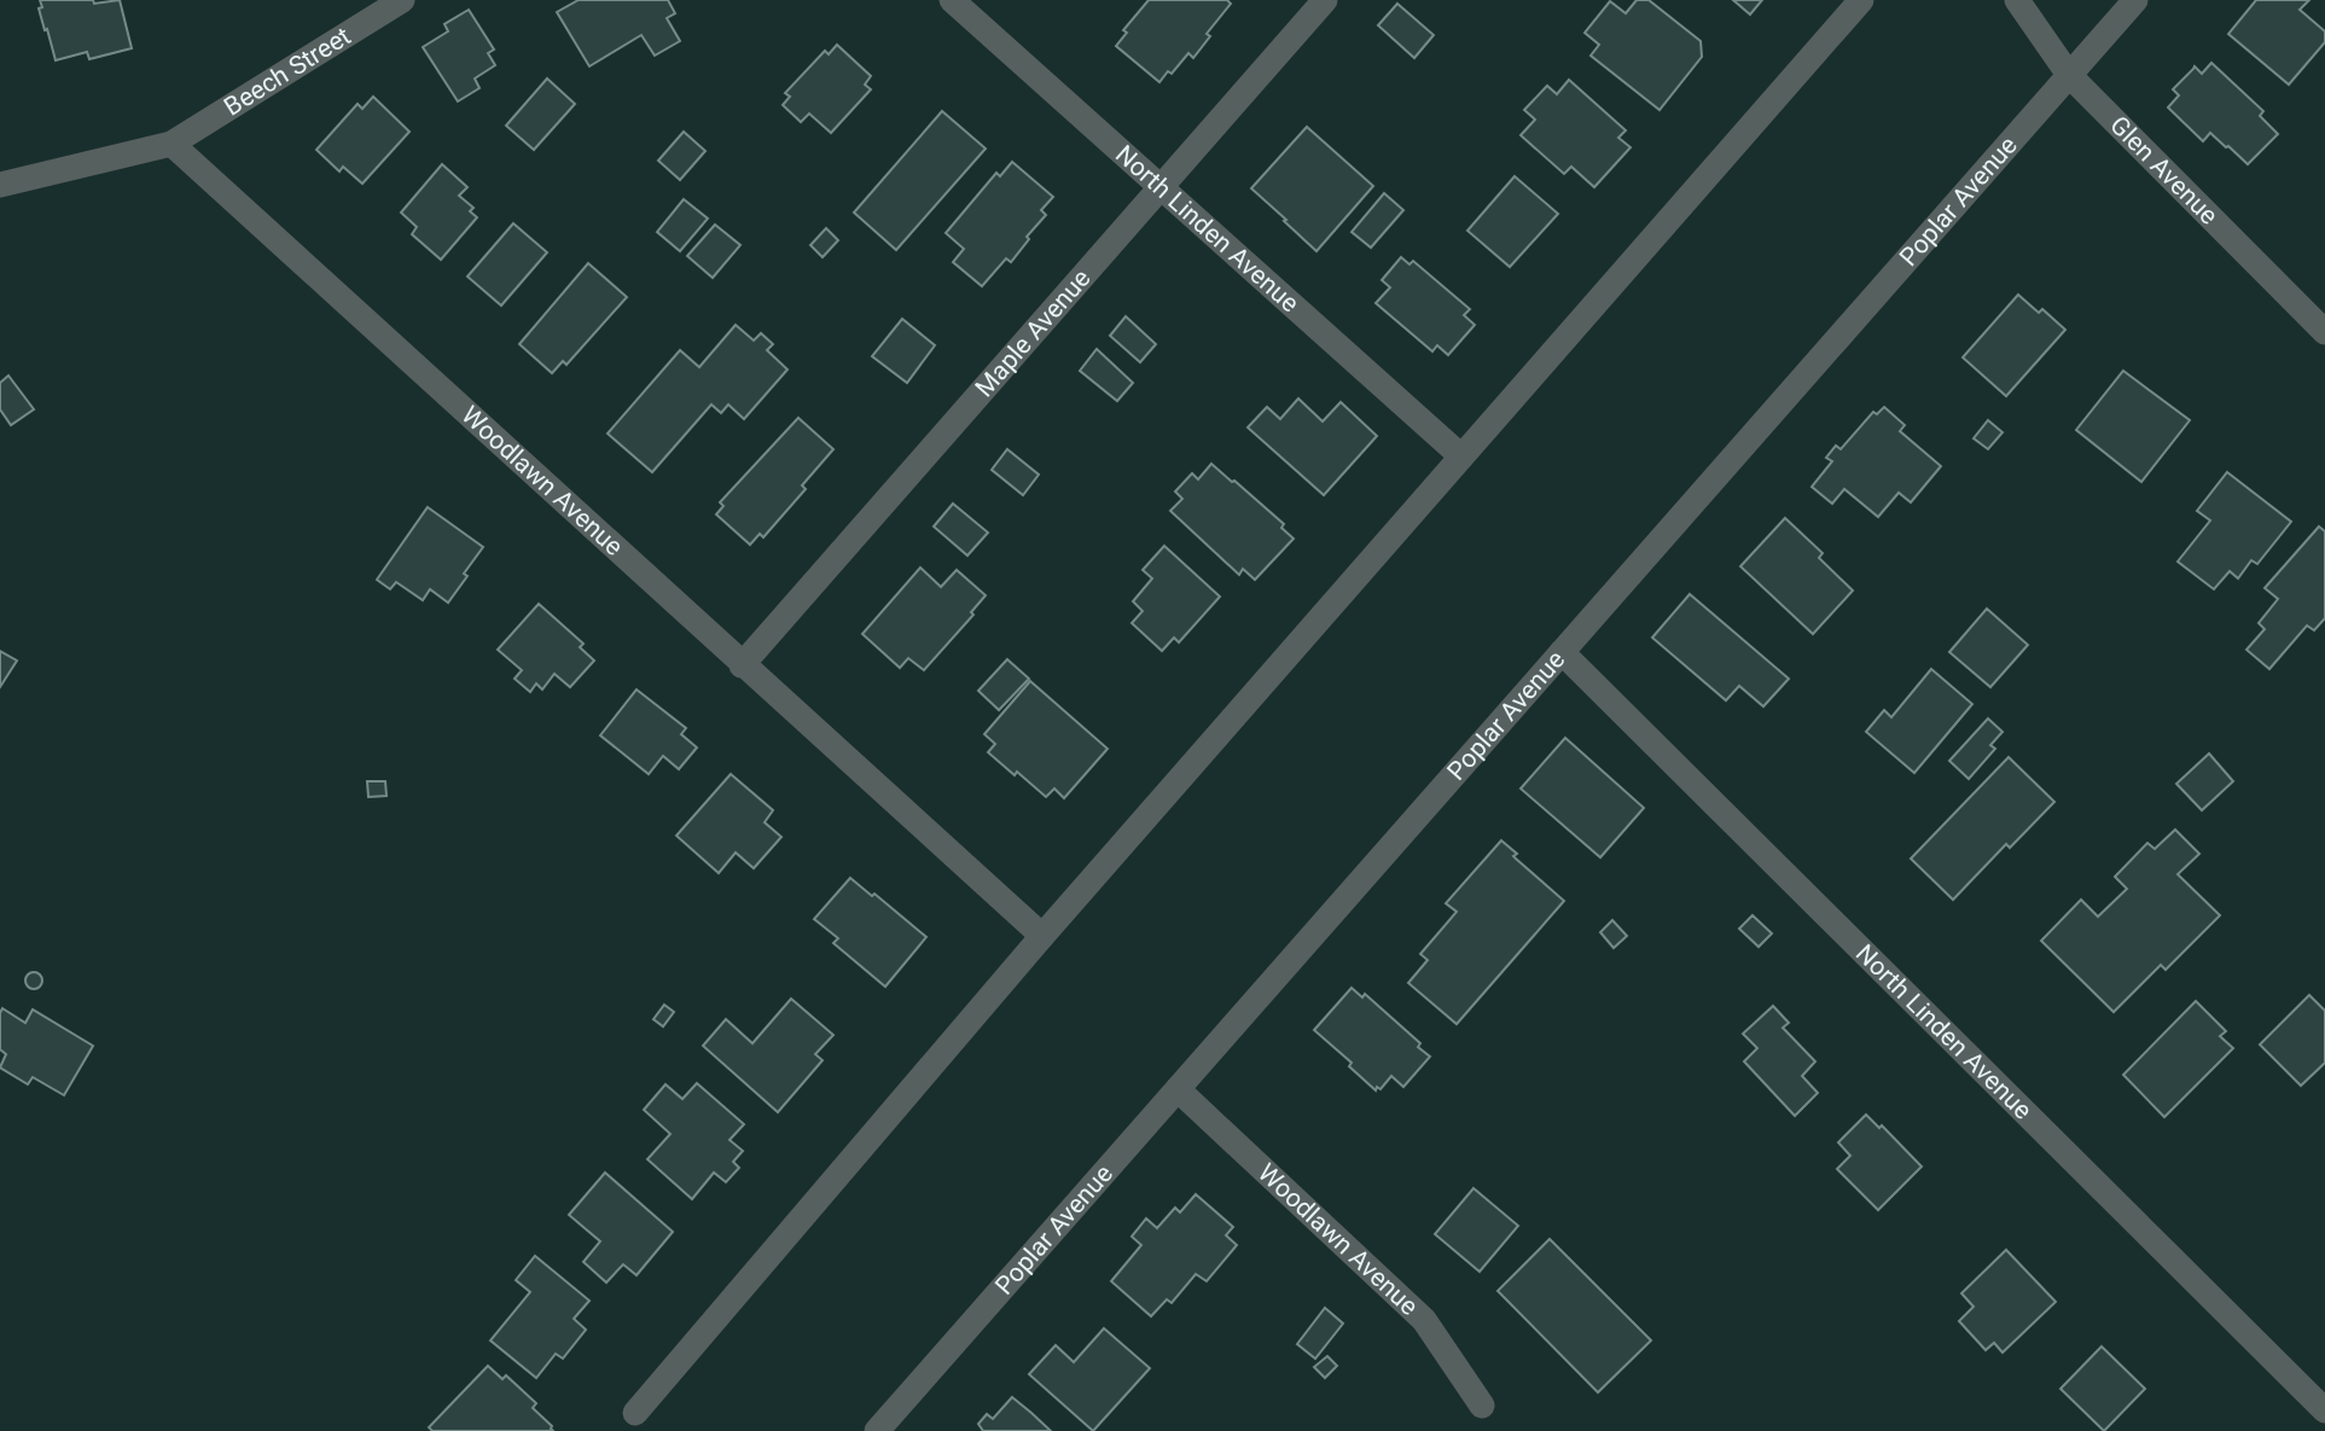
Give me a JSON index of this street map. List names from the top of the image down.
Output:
{
  "streets": {
    "street": [
      "Beech Street",
      "Glen Avenue",
      "Poplar Avenue",
      "North Linden Avenue",
      "Maple Avenue",
      "Woodlawn Avenue"
    ]
  },
  "crossings": [
    ["Beech Street", "Woodlawn Avenue"],
    ["Glen Avenue", "Poplar Avenue"],
    ["Poplar Avenue", "North Linden Avenue"],
    ["Poplar Avenue", "Woodlawn Avenue"],
    ["North Linden Avenue", "Maple Avenue"],
    ["Maple Avenue", "Woodlawn Avenue"]
  ]
}
